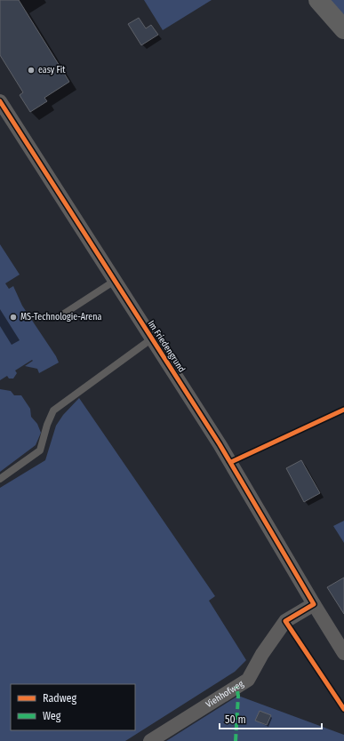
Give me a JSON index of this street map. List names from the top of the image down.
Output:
{
  "streets": {
    "street": ["Im Friedengrund", "Viehhofweg"]
  },
  "crossings": [
    ["Im Friedengrund", "Viehhofweg"]
  ],
  "places": ["easy Fit", "MS-Technologie-Arena"],
  "legend": ["Radweg", "Weg"],
  "scale_bar": "50 m"
}
